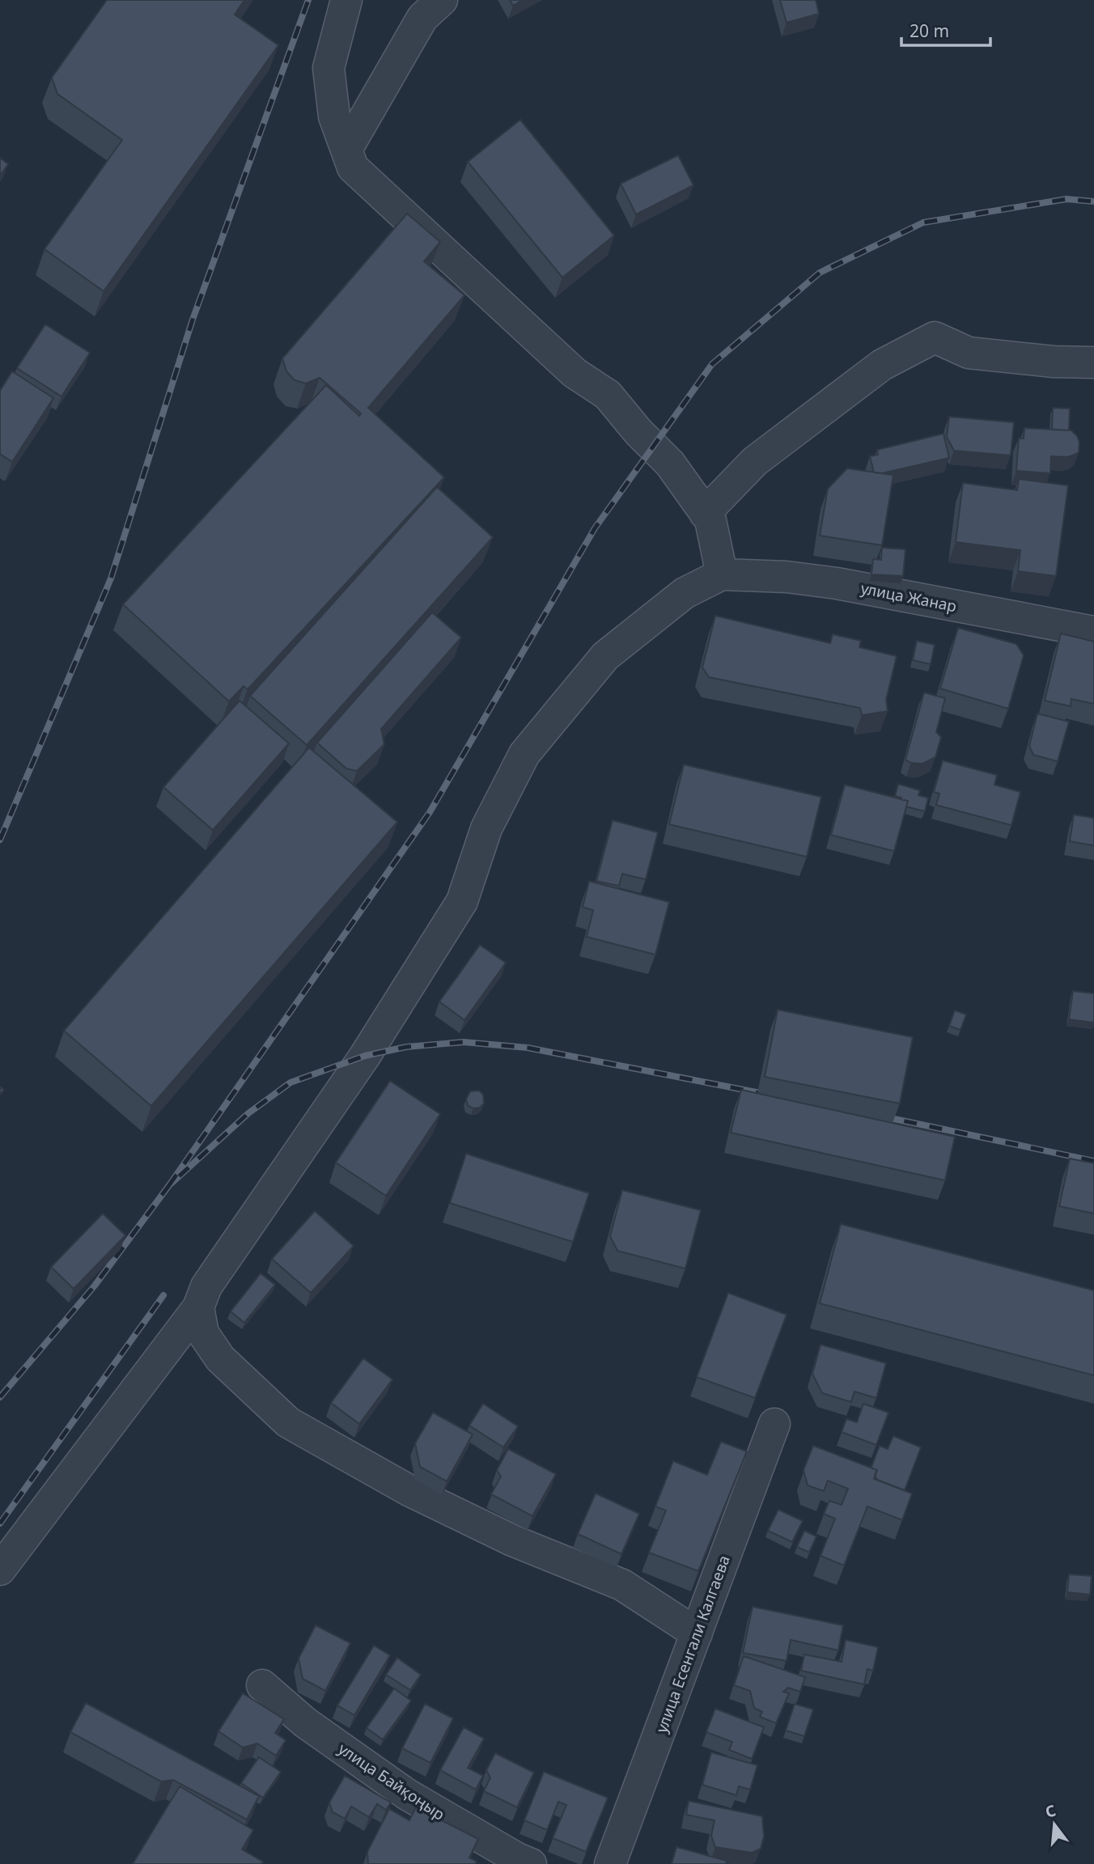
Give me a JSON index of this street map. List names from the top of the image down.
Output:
{
  "streets": {
    "street": ["улица Жанар", "улица Есенгали Калгаева", "улица Байқоңыр"]
  },
  "scale_bar": "20 m",
  "north": "top"
}
